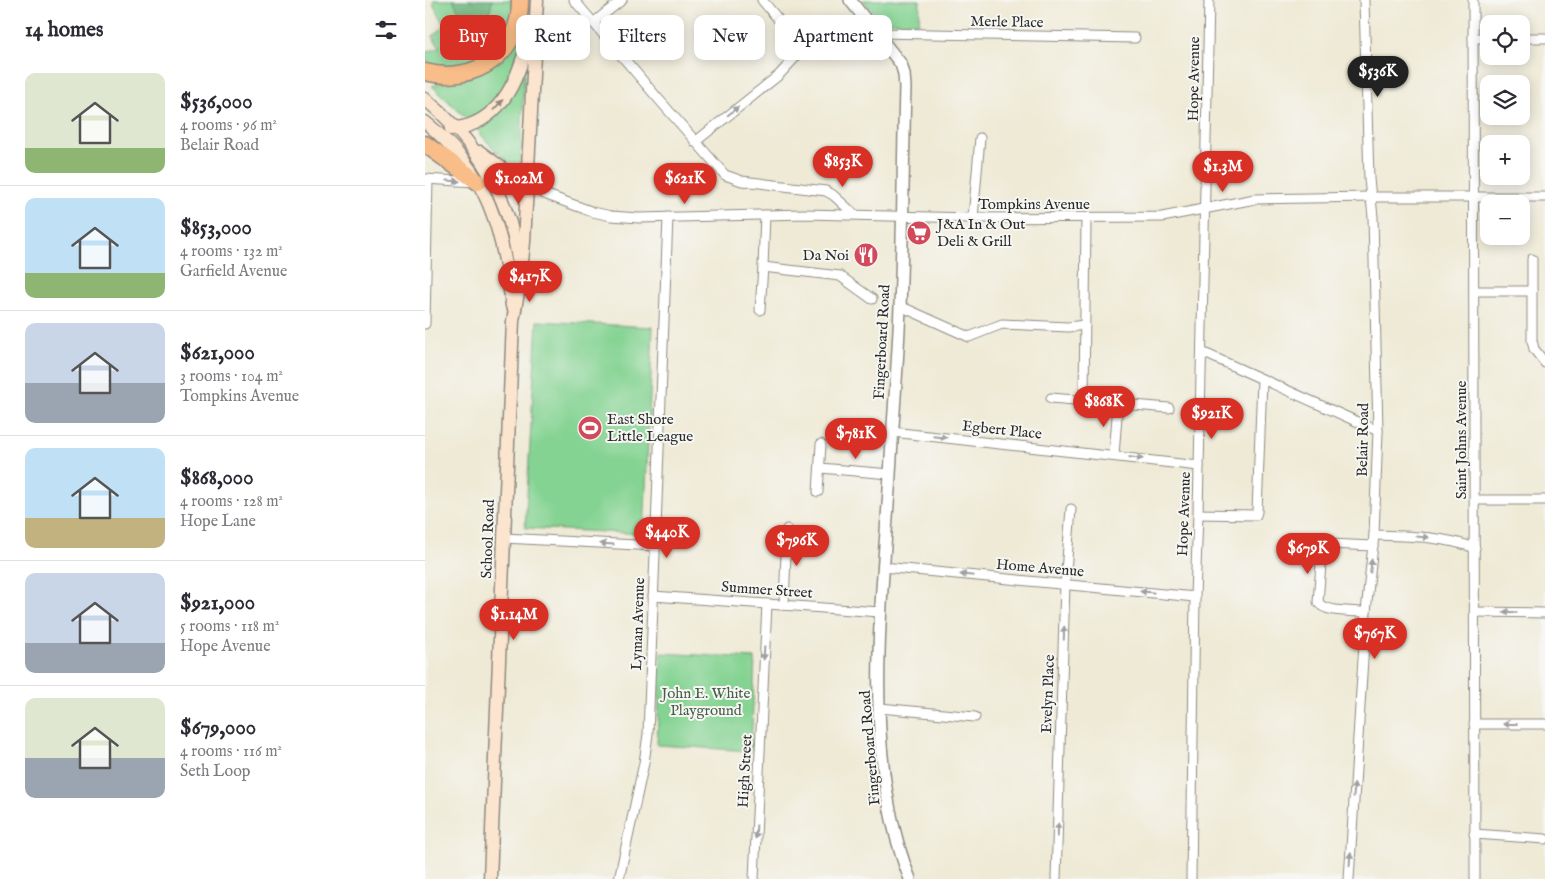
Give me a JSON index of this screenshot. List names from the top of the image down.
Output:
{
  "streets": {
    "main road": ["School Road"],
    "street": [
      "Merle Place",
      "Hope Avenue",
      "Tompkins Avenue",
      "Fingerboard Road",
      "Egbert Place",
      "Belair Road",
      "Saint Johns Avenue",
      "Home Avenue",
      "Summer Street",
      "Lyman Avenue",
      "Evelyn Place",
      "High Street"
    ]
  },
  "crossings": [
    ["Hope Avenue", "Tompkins Avenue"],
    ["Hope Avenue", "Egbert Place"],
    ["Hope Avenue", "Home Avenue"],
    ["Tompkins Avenue", "Fingerboard Road"],
    ["Tompkins Avenue", "Belair Road"],
    ["Tompkins Avenue", "Saint Johns Avenue"],
    ["Tompkins Avenue", "Lyman Avenue"],
    ["Fingerboard Road", "Egbert Place"],
    ["Fingerboard Road", "Home Avenue"],
    ["Fingerboard Road", "Summer Street"],
    ["Home Avenue", "Evelyn Place"],
    ["Summer Street", "Lyman Avenue"],
    ["Summer Street", "High Street"]
  ],
  "one_way": [
    "Belair Road",
    "Home Avenue",
    "Evelyn Place",
    "High Street"
  ],
  "parks": ["John E. White Playground"],
  "places": {
    "supermarket": ["J&A In & Out Deli & Grill"],
    "restaurant": ["Da Noi"],
    "sports": ["East Shore Little League"]
  },
  "page": {
    "heading": "14 homes",
    "map_buttons": ["+", "−"],
    "chip": [
      "Buy",
      "Rent",
      "Filters",
      "New",
      "Apartment"
    ],
    "price": [
      "$536K",
      "$853K",
      "$1.3M",
      "$1.02M",
      "$621K",
      "$417K",
      "$868K",
      "$921K",
      "$781K",
      "$440K",
      "$796K",
      "$679K",
      "$1.14M",
      "$767K"
    ],
    "list": [
      {
        "name": "$536,000",
        "note": "4 rooms · 96 m² · Belair Road"
      },
      {
        "name": "$853,000",
        "note": "4 rooms · 132 m² · Garfield Avenue"
      },
      {
        "name": "$621,000",
        "note": "3 rooms · 104 m² · Tompkins Avenue"
      },
      {
        "name": "$868,000",
        "note": "4 rooms · 128 m² · Hope Lane"
      },
      {
        "name": "$921,000",
        "note": "5 rooms · 118 m² · Hope Avenue"
      },
      {
        "name": "$679,000",
        "note": "4 rooms · 116 m² · Seth Loop"
      }
    ]
  }
}
